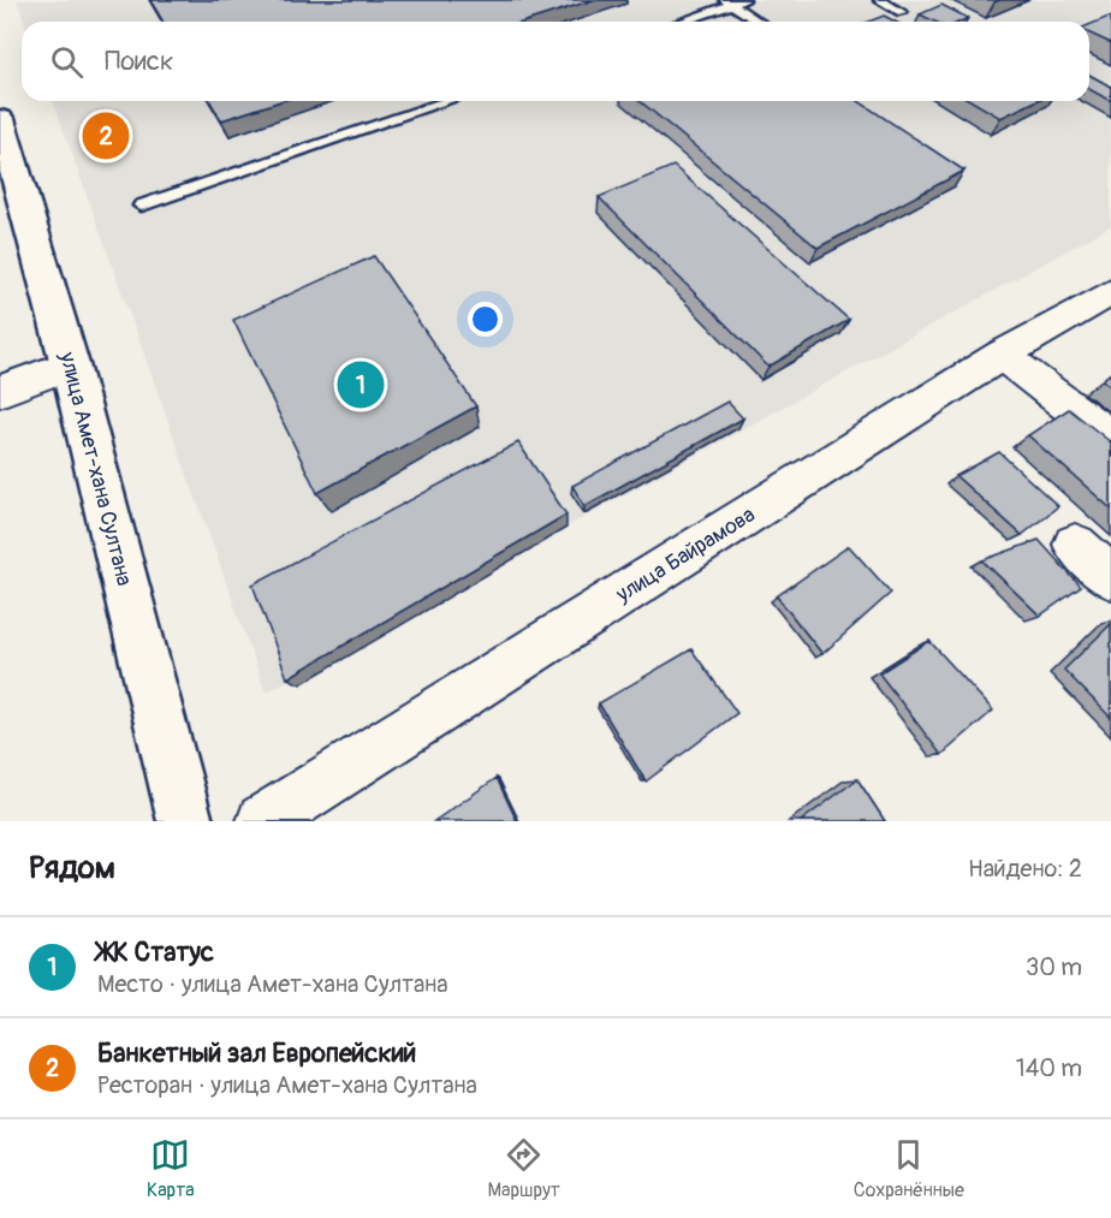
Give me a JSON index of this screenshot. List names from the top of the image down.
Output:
{
  "streets": {
    "main road": ["улица Амет-хана Султана"],
    "street": ["улица Байрамова"]
  },
  "page": {
    "search": "Поиск",
    "pins": ["2", "1"],
    "heading": ["Рядом", "Найдено: 2"],
    "list": [
      {
        "mark": "1",
        "name": "ЖК Статус",
        "note": "Место · улица Амет-хана Султана",
        "value": "30 m"
      },
      {
        "mark": "2",
        "name": "Банкетный зал Европейский",
        "note": "Ресторан · улица Амет-хана Султана",
        "value": "140 m"
      }
    ],
    "nav": ["Карта", "Маршрут", "Сохранённые"]
  }
}
